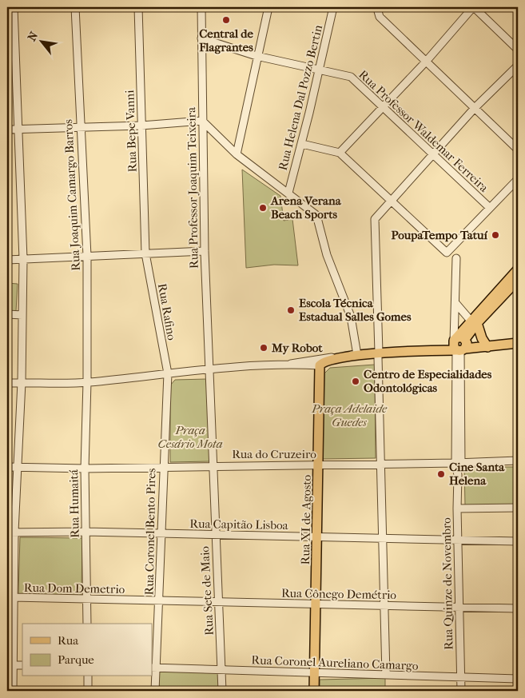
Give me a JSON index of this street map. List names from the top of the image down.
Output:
{
  "streets": {
    "main road": ["Rua XI de Agosto"],
    "street": [
      "Rua Helena Dal Pozzo Bertin",
      "Rua Bepe Vanni",
      "Rua Professor Waldemar Ferreira",
      "Rua Professor Joaquim Teixeira",
      "Rua Joaquim Camargo Barros",
      "Rua Rafino",
      "Rua do Cruzeiro",
      "Rua Humaitá",
      "Rua Capitão Lisboa",
      "Rua Coronel Bento Pires",
      "Rua Quinze de Novembro",
      "Rua Dom Demetrio",
      "Rua Sete de Maio",
      "Rua Cônego Demétrio",
      "Rua Coronel Aureliano Camargo"
    ]
  },
  "crossings": [
    ["Rua Helena Dal Pozzo Bertin", "Rua Professor Waldemar Ferreira"],
    ["Rua Bepe Vanni", "Rua Rafino"],
    ["Rua Professor Waldemar Ferreira", "Rua Professor Joaquim Teixeira"],
    ["Rua Professor Joaquim Teixeira", "Rua do Cruzeiro"],
    ["Rua Professor Joaquim Teixeira", "Rua Sete de Maio"],
    ["Rua Joaquim Camargo Barros", "Rua Humaitá"],
    ["Rua Rafino", "Rua Coronel Bento Pires"],
    ["Rua do Cruzeiro", "Rua Humaitá"],
    ["Rua do Cruzeiro", "Rua XI de Agosto"],
    ["Rua do Cruzeiro", "Rua Coronel Bento Pires"],
    ["Rua do Cruzeiro", "Rua Quinze de Novembro"],
    ["Rua do Cruzeiro", "Rua Sete de Maio"],
    ["Rua Humaitá", "Rua Capitão Lisboa"],
    ["Rua Humaitá", "Rua Dom Demetrio"],
    ["Rua XI de Agosto", "Rua Capitão Lisboa"],
    ["Rua XI de Agosto", "Rua Cônego Demétrio"],
    ["Rua XI de Agosto", "Rua Coronel Aureliano Camargo"],
    ["Rua Capitão Lisboa", "Rua Coronel Bento Pires"],
    ["Rua Capitão Lisboa", "Rua Quinze de Novembro"],
    ["Rua Capitão Lisboa", "Rua Sete de Maio"],
    ["Rua Coronel Bento Pires", "Rua Dom Demetrio"],
    ["Rua Coronel Bento Pires", "Rua Cônego Demétrio"],
    ["Rua Coronel Bento Pires", "Rua Coronel Aureliano Camargo"],
    ["Rua Quinze de Novembro", "Rua Cônego Demétrio"],
    ["Rua Quinze de Novembro", "Rua Coronel Aureliano Camargo"],
    ["Rua Dom Demetrio", "Rua Cônego Demétrio"],
    ["Rua Sete de Maio", "Rua Cônego Demétrio"],
    ["Rua Sete de Maio", "Rua Coronel Aureliano Camargo"]
  ],
  "parks": ["Praça Adelaide Guedes", "Praça Cesário Mota"],
  "places": [
    "Central de Flagrantes",
    "Arena Verana Beach Sports",
    "PoupaTempo Tatuí",
    "Escola Técnica Estadual Salles Gomes",
    "My Robot",
    "Centro de Especialidades Odontológicas",
    "Cine Santa Helena"
  ],
  "legend": ["Rua", "Parque"],
  "north": "top left"
}
